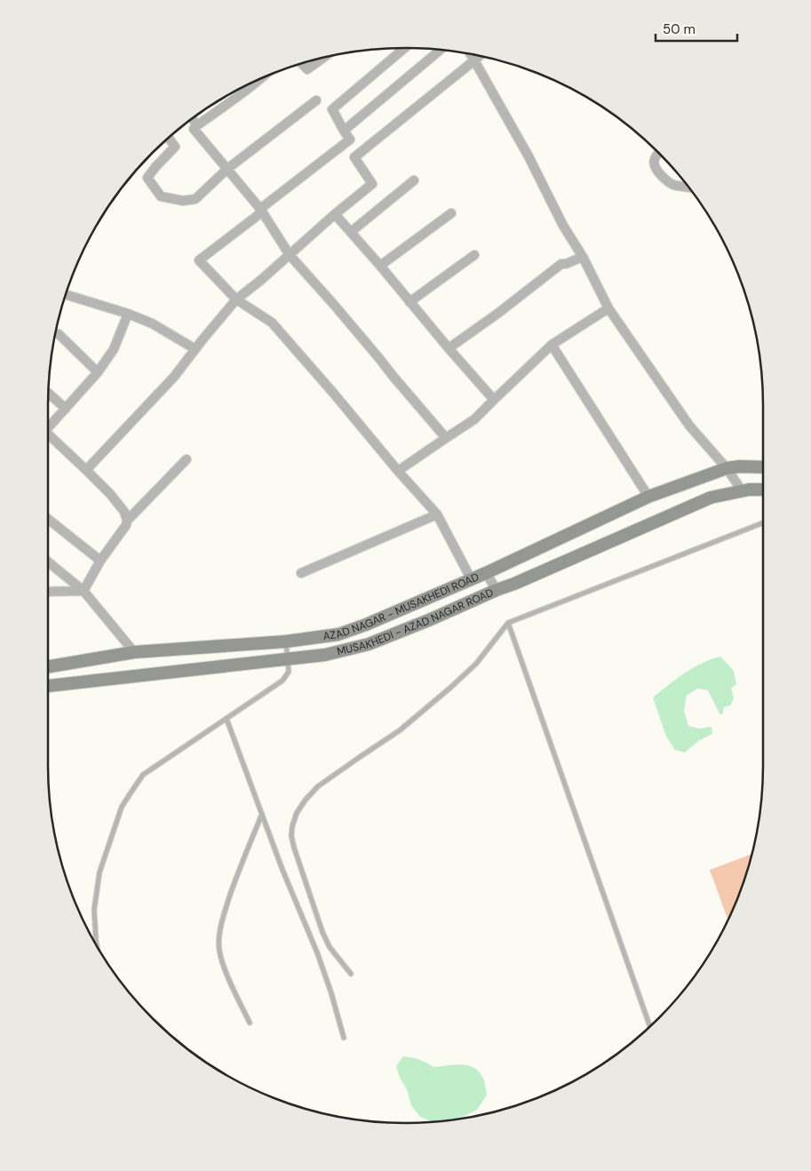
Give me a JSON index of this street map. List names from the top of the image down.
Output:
{
  "streets": {
    "main road": ["AZAD NAGAR - MUSAKHEDI ROAD", "MUSAKHEDI - AZAD NAGAR ROAD"]
  },
  "scale_bar": "50 m"
}
